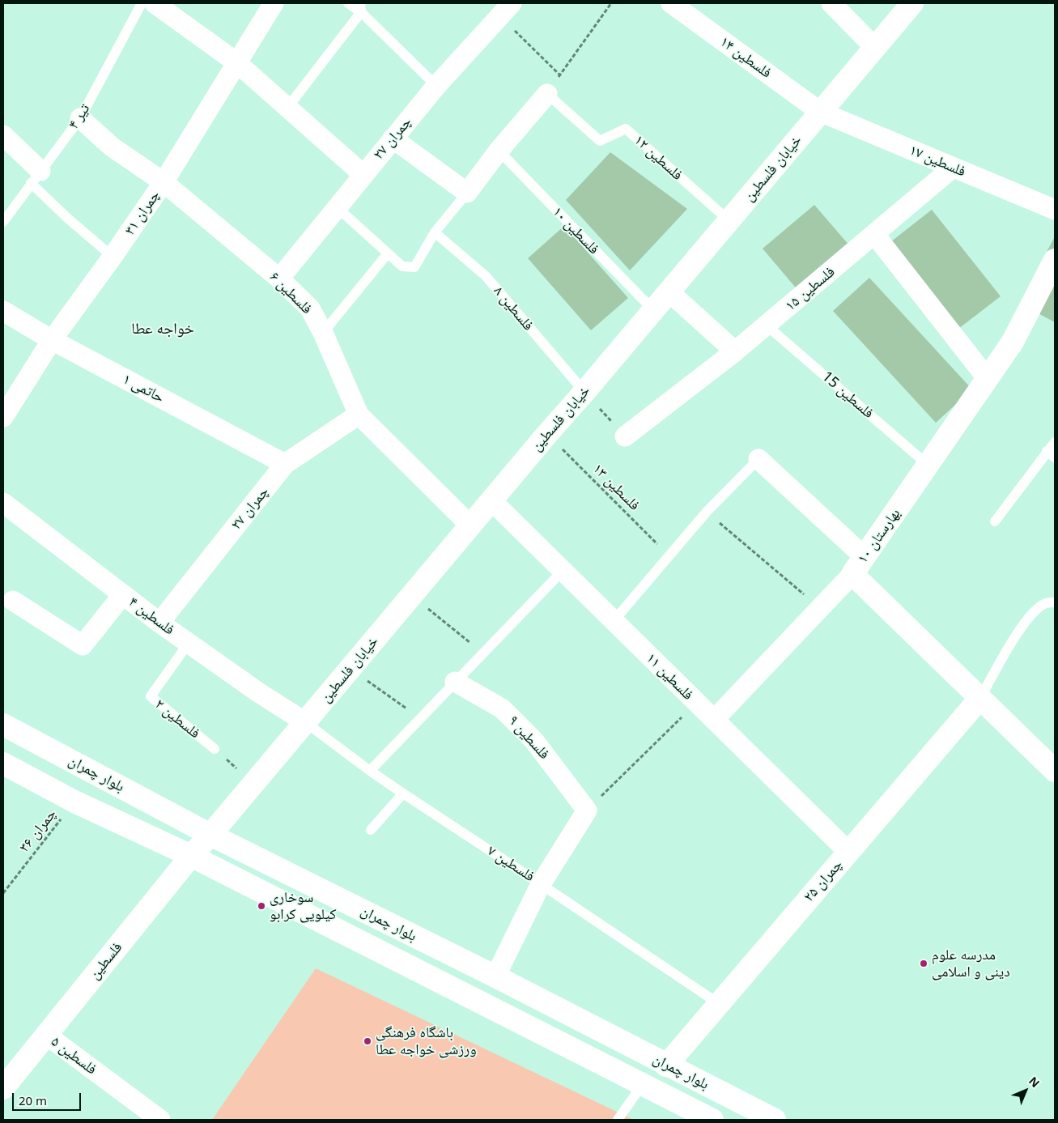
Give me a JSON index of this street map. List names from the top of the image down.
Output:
{
  "streets": {
    "street": [
      "فلسطین ۱۴",
      "چمران ۲۷",
      "فلسطین ۱۷",
      "خیابان فلسطین",
      "چمران ۳۱",
      "فلسطین ۱۵",
      "فلسطین ۶",
      "حاتمی ۱",
      "بهارستان ۱۰",
      "فلسطین ۴",
      "فلسطین ۱۱",
      "فلسطین ۹",
      "بلوار چمران",
      "چمران ۲۵",
      "فلسطین",
      "فلسطین ۵"
    ],
    "lane": [
      "تیر ۴",
      "فلسطین ۱۲",
      "فلسطین ۱۰",
      "فلسطین ۸",
      "فلسطین 15",
      "فلسطین ۲",
      "فلسطین ۷"
    ],
    "path": ["فلسطین ۱۳", "چمران ۳۶"]
  },
  "crossings": [
    ["فلسطین ۱۴", "فلسطین ۱۷"],
    ["فلسطین ۱۴", "خیابان فلسطین"],
    ["تیر ۴", "فلسطین ۶"],
    ["چمران ۲۷", "فلسطین ۶"],
    ["چمران ۲۷", "حاتمی ۱"],
    ["چمران ۲۷", "فلسطین ۴"],
    ["فلسطین ۱۲", "خیابان فلسطین"],
    ["فلسطین ۱۷", "خیابان فلسطین"],
    ["فلسطین ۱۷", "فلسطین ۱۵"],
    ["خیابان فلسطین", "فلسطین ۱۰"],
    ["خیابان فلسطین", "فلسطین ۶"],
    ["خیابان فلسطین", "فلسطین ۸"],
    ["خیابان فلسطین", "فلسطین ۱۳"],
    ["خیابان فلسطین", "فلسطین ۴"],
    ["خیابان فلسطین", "فلسطین ۱۱"],
    ["خیابان فلسطین", "فلسطین ۲"],
    ["خیابان فلسطین", "بلوار چمران"],
    ["خیابان فلسطین", "فلسطین ۷"],
    ["خیابان فلسطین", "فلسطین"],
    ["چمران ۳۱", "فلسطین ۶"],
    ["چمران ۳۱", "حاتمی ۱"],
    ["فلسطین ۱۵", "فلسطین 15"],
    ["فلسطین 15", "بهارستان ۱۰"],
    ["بهارستان ۱۰", "چمران ۲۵"],
    ["فلسطین ۴", "فلسطین ۲"],
    ["فلسطین ۴", "فلسطین ۷"],
    ["فلسطین ۱۱", "چمران ۲۵"],
    ["بلوار چمران", "چمران ۳۶"],
    ["بلوار چمران", "چمران ۲۵"],
    ["بلوار چمران", "فلسطین"],
    ["فلسطین ۷", "چمران ۲۵"],
    ["فلسطین", "فلسطین ۵"]
  ],
  "districts": ["خواجه عطا"],
  "places": ["سوخاری کیلویی کرابو", "مدرسه علوم دینی و اسلامی", "باشگاه فرهنگی ورزشی خواجه عطا"],
  "scale_bar": "20 m",
  "north": "top right"
}
